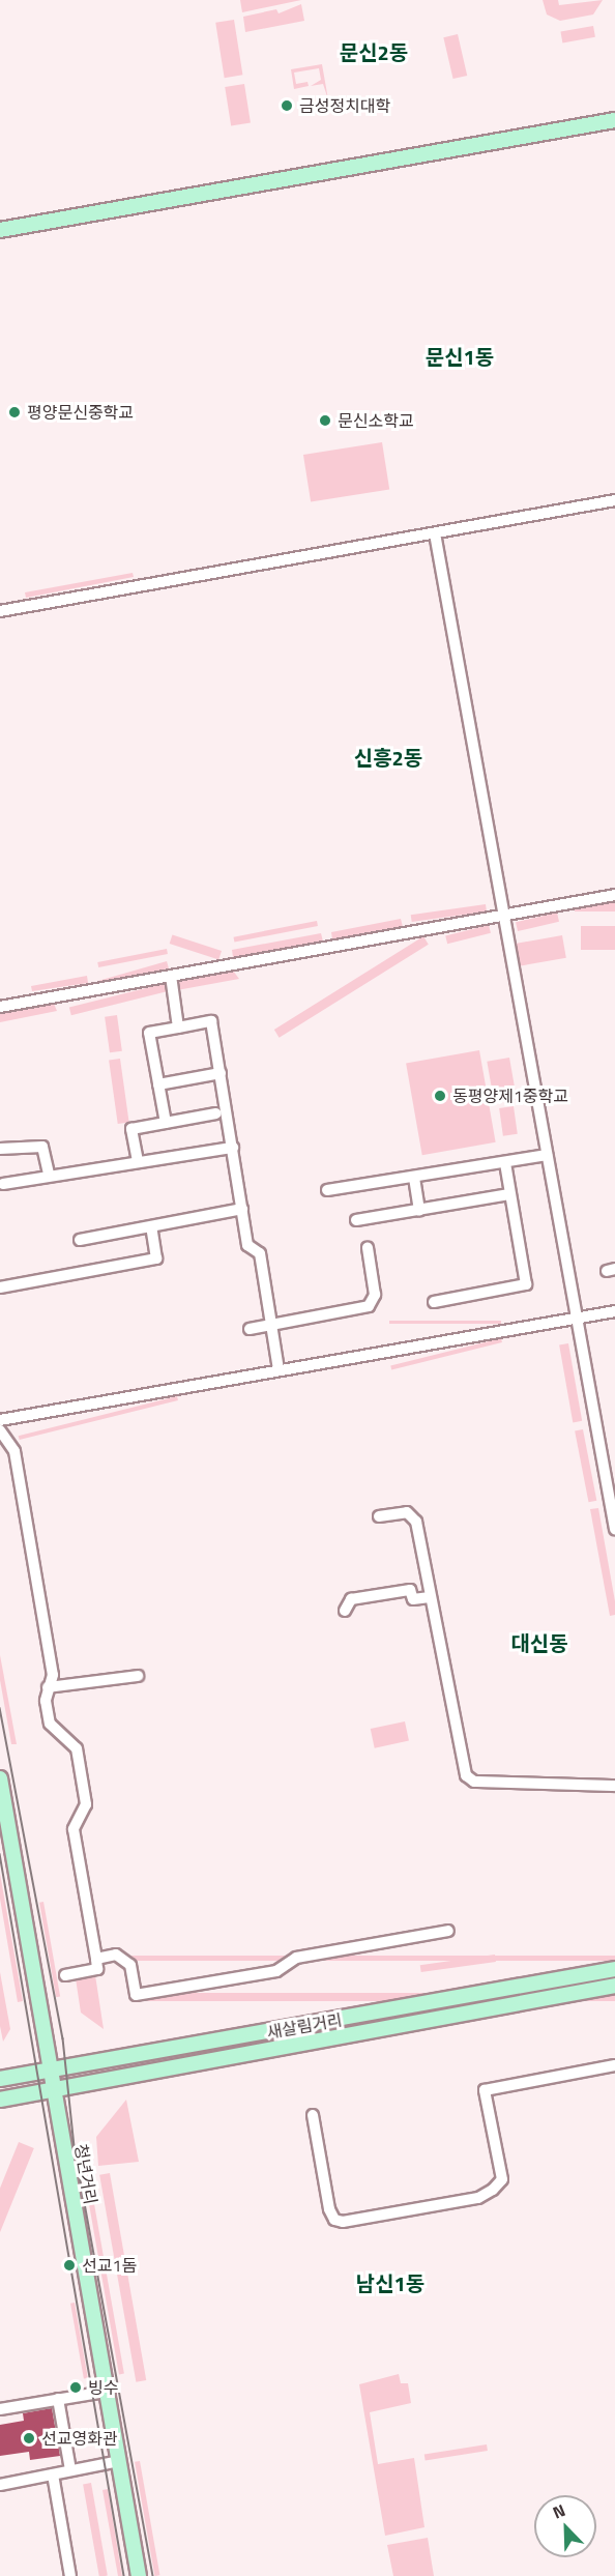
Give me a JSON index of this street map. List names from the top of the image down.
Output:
{
  "streets": {
    "main road": ["새살림거리", "청년거리"]
  },
  "crossings": [
    ["새살림거리", "청년거리"]
  ],
  "districts": [
    "문신2동",
    "문신1동",
    "신흥2동",
    "대신동",
    "남신1동"
  ],
  "places": [
    "금성정치대학",
    "평양문신중학교",
    "문신소학교",
    "동평양제1중학교",
    "선교1돔",
    "빙수",
    "선교영화관"
  ],
  "north": "top left"
}
